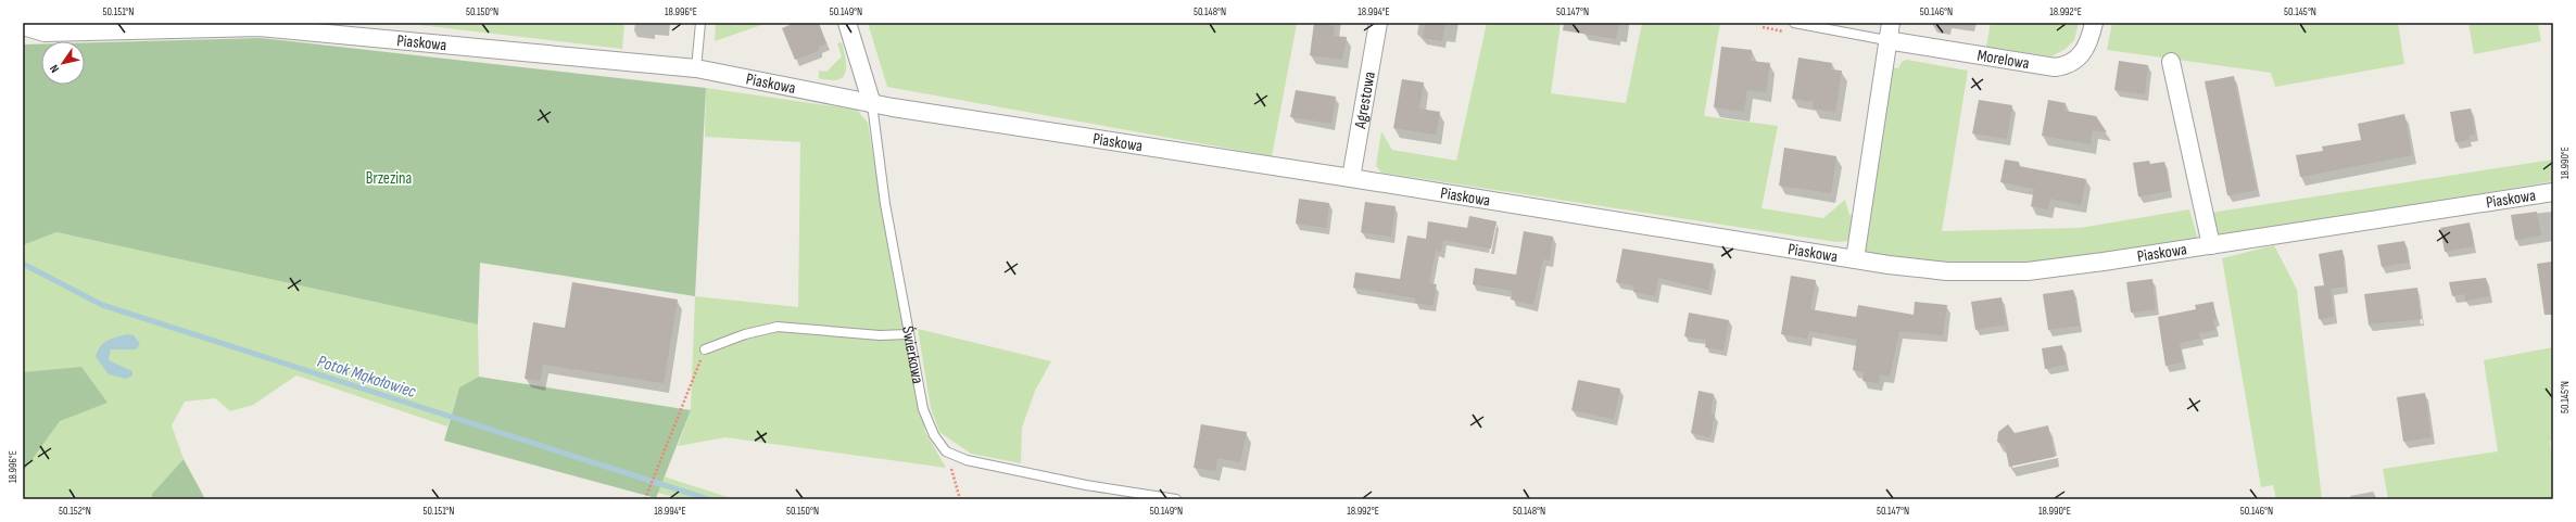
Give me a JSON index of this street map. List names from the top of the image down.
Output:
{
  "streets": {
    "street": [
      "Piaskowa",
      "Morelowa",
      "Agrestowa",
      "Świerkowa"
    ]
  },
  "crossings": [
    ["Piaskowa", "Agrestowa"],
    ["Piaskowa", "Świerkowa"]
  ],
  "water": ["Potok Mąkołowiec"],
  "parks": ["Brzezina"],
  "north": "bottom left",
  "coordinates": [
    "50.151°N",
    "50.150°N",
    "18.996°E",
    "50.149°N",
    "50.148°N",
    "18.994°E",
    "50.147°N",
    "50.146°N",
    "18.992°E",
    "50.145°N",
    "18.990°E",
    "50.152°N"
  ]
}
